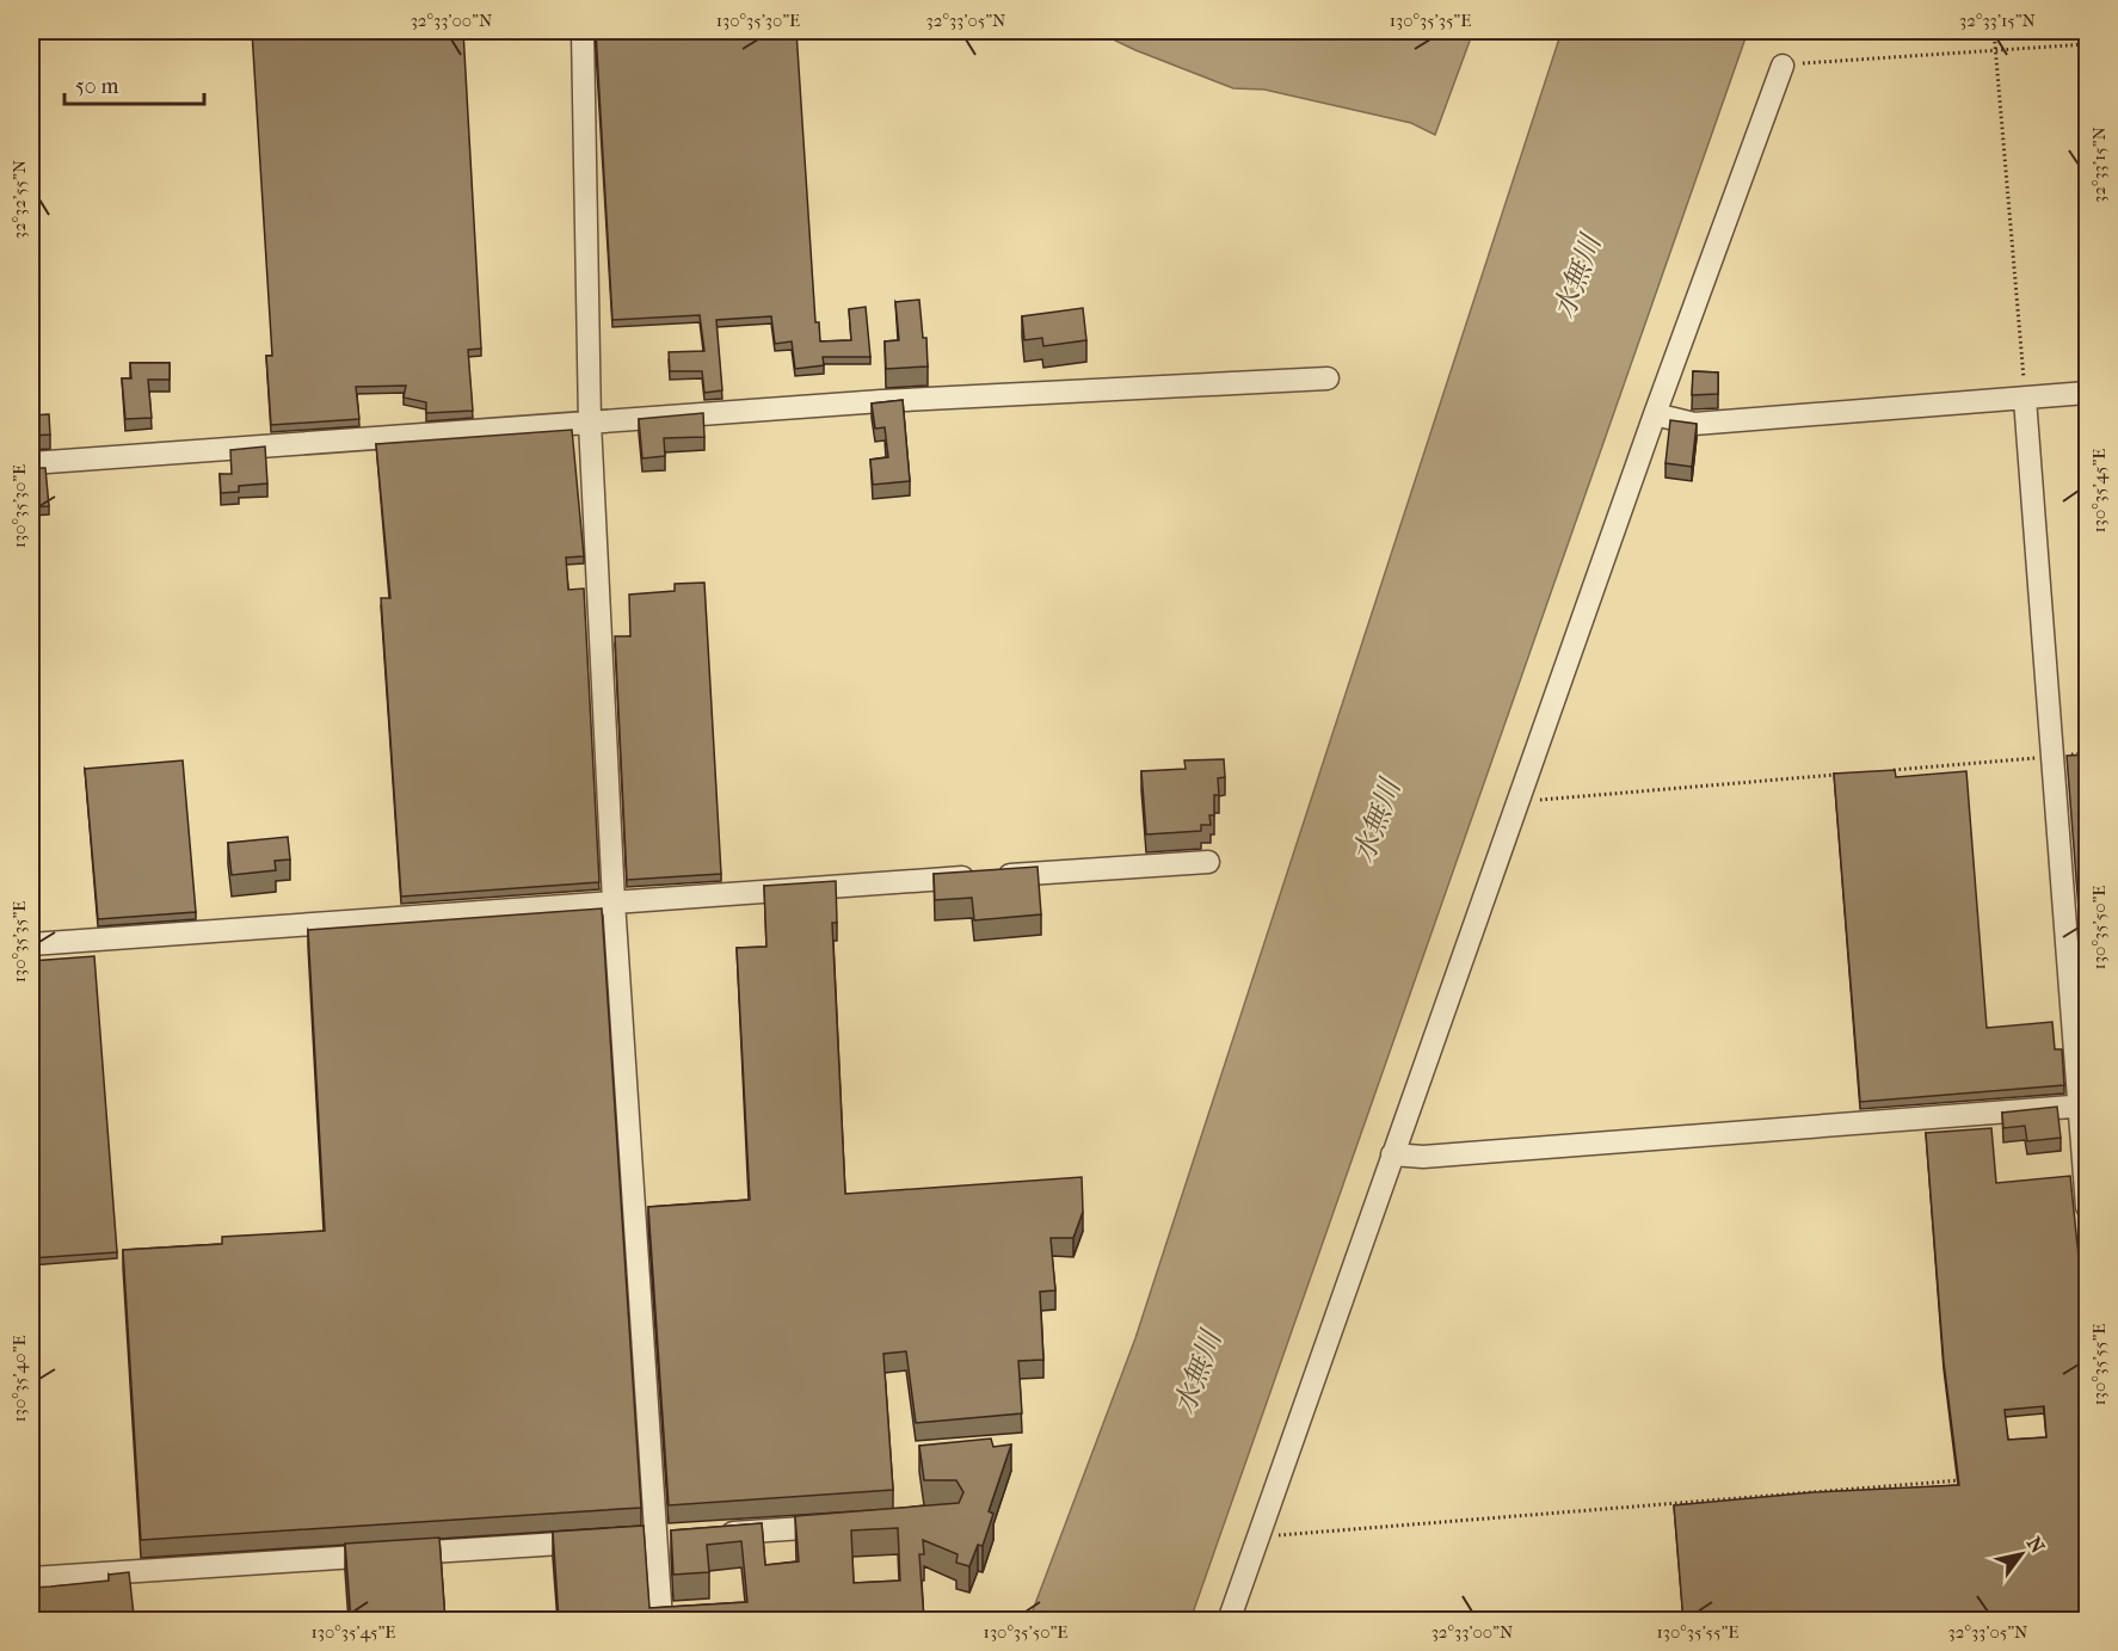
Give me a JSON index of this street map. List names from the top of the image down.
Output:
{
  "water": ["水無川"],
  "scale_bar": "50 m",
  "north": "top right",
  "coordinates": [
    "32°33'00\"N",
    "130°35'30\"E",
    "32°33'05\"N",
    "130°35'35\"E",
    "32°33'15\"N",
    "32°32'55\"N",
    "130°35'45\"E",
    "130°35'50\"E",
    "130°35'55\"E",
    "130°35'40\"E"
  ]
}
